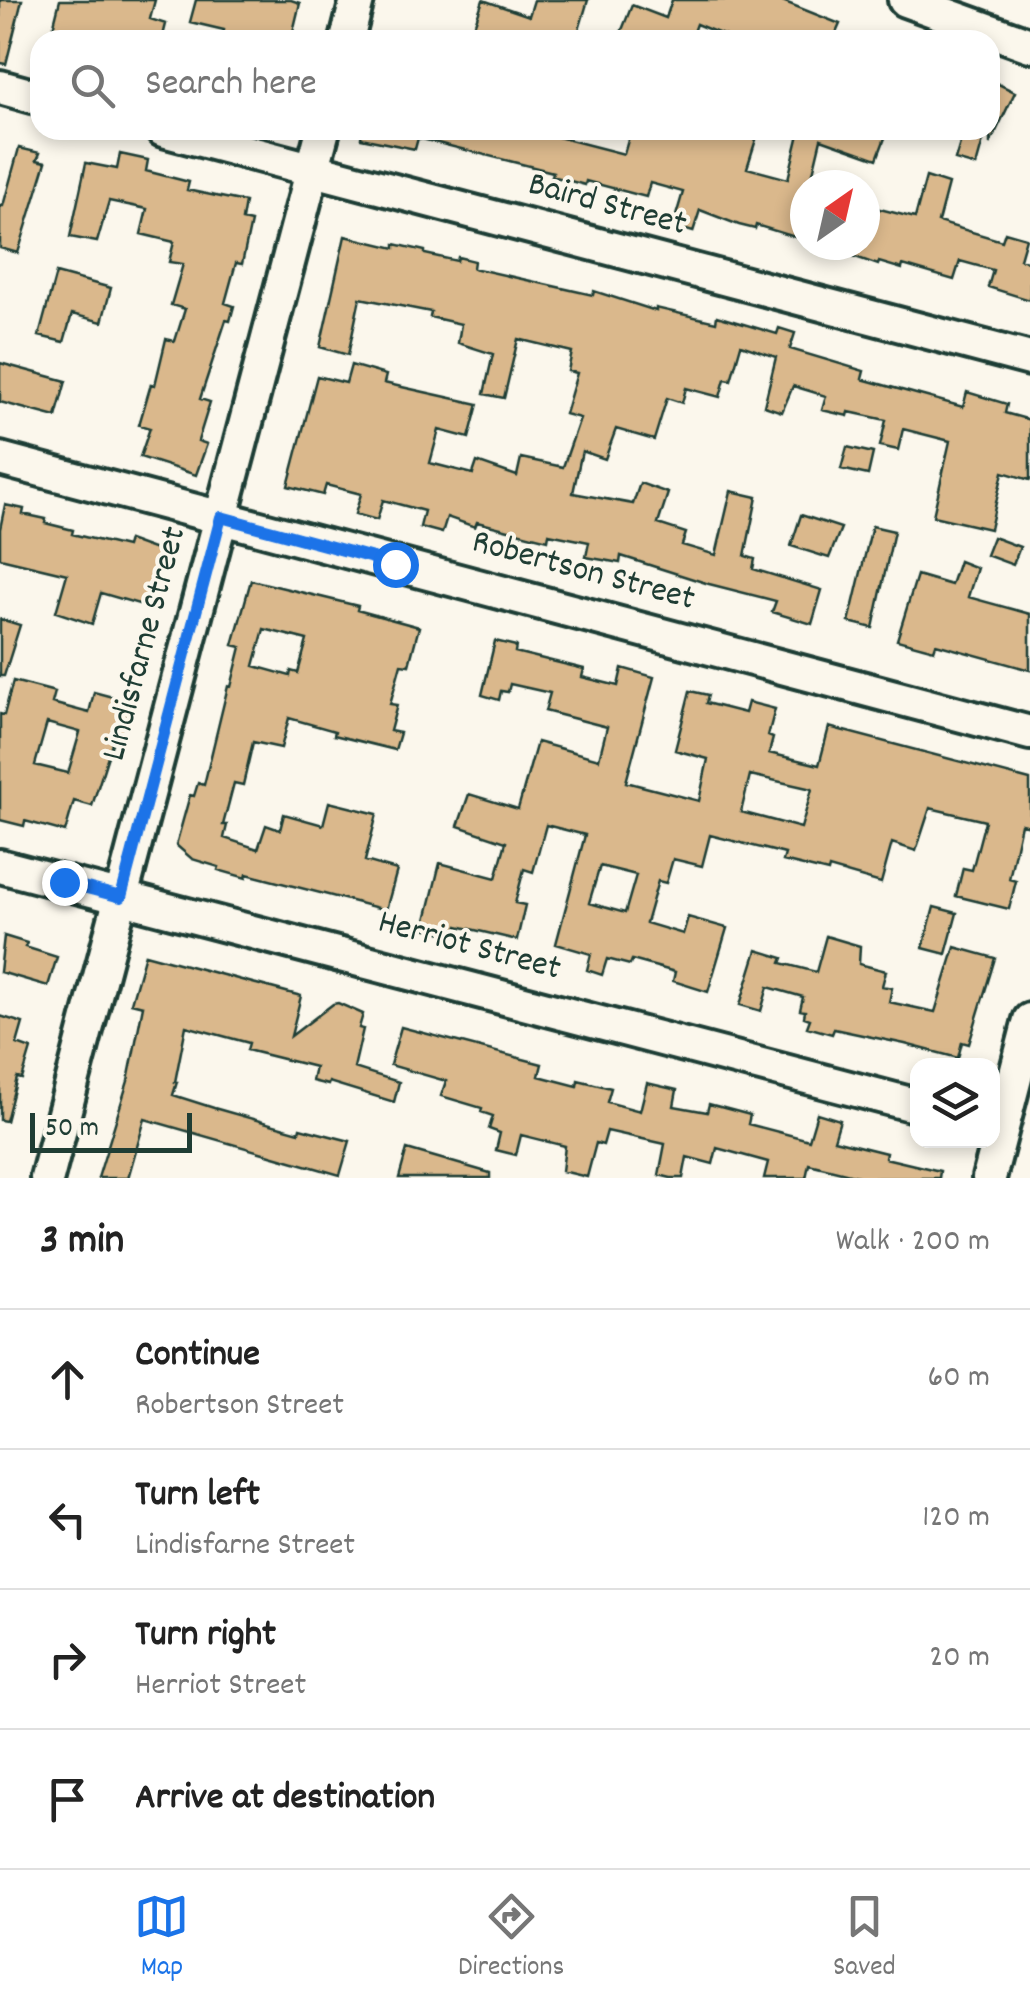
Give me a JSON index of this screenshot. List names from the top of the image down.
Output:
{
  "streets": {
    "street": [
      "Baird Street",
      "Robertson Street",
      "Lindisfarne Street",
      "Herriot Street"
    ]
  },
  "crossings": [
    ["Baird Street", "Lindisfarne Street"],
    ["Robertson Street", "Lindisfarne Street"],
    ["Lindisfarne Street", "Herriot Street"]
  ],
  "scale_bar": "50 m",
  "north": "top right",
  "page": {
    "search": "Search here",
    "scale": "50 m",
    "heading": ["3 min", "Walk · 200 m"],
    "list": [
      ["Continue", "Robertson Street", "60 m"],
      ["Turn left", "Lindisfarne Street", "120 m"],
      ["Turn right", "Herriot Street", "20 m"],
      "Arrive at destination"
    ],
    "nav": ["Map", "Directions", "Saved"]
  }
}
